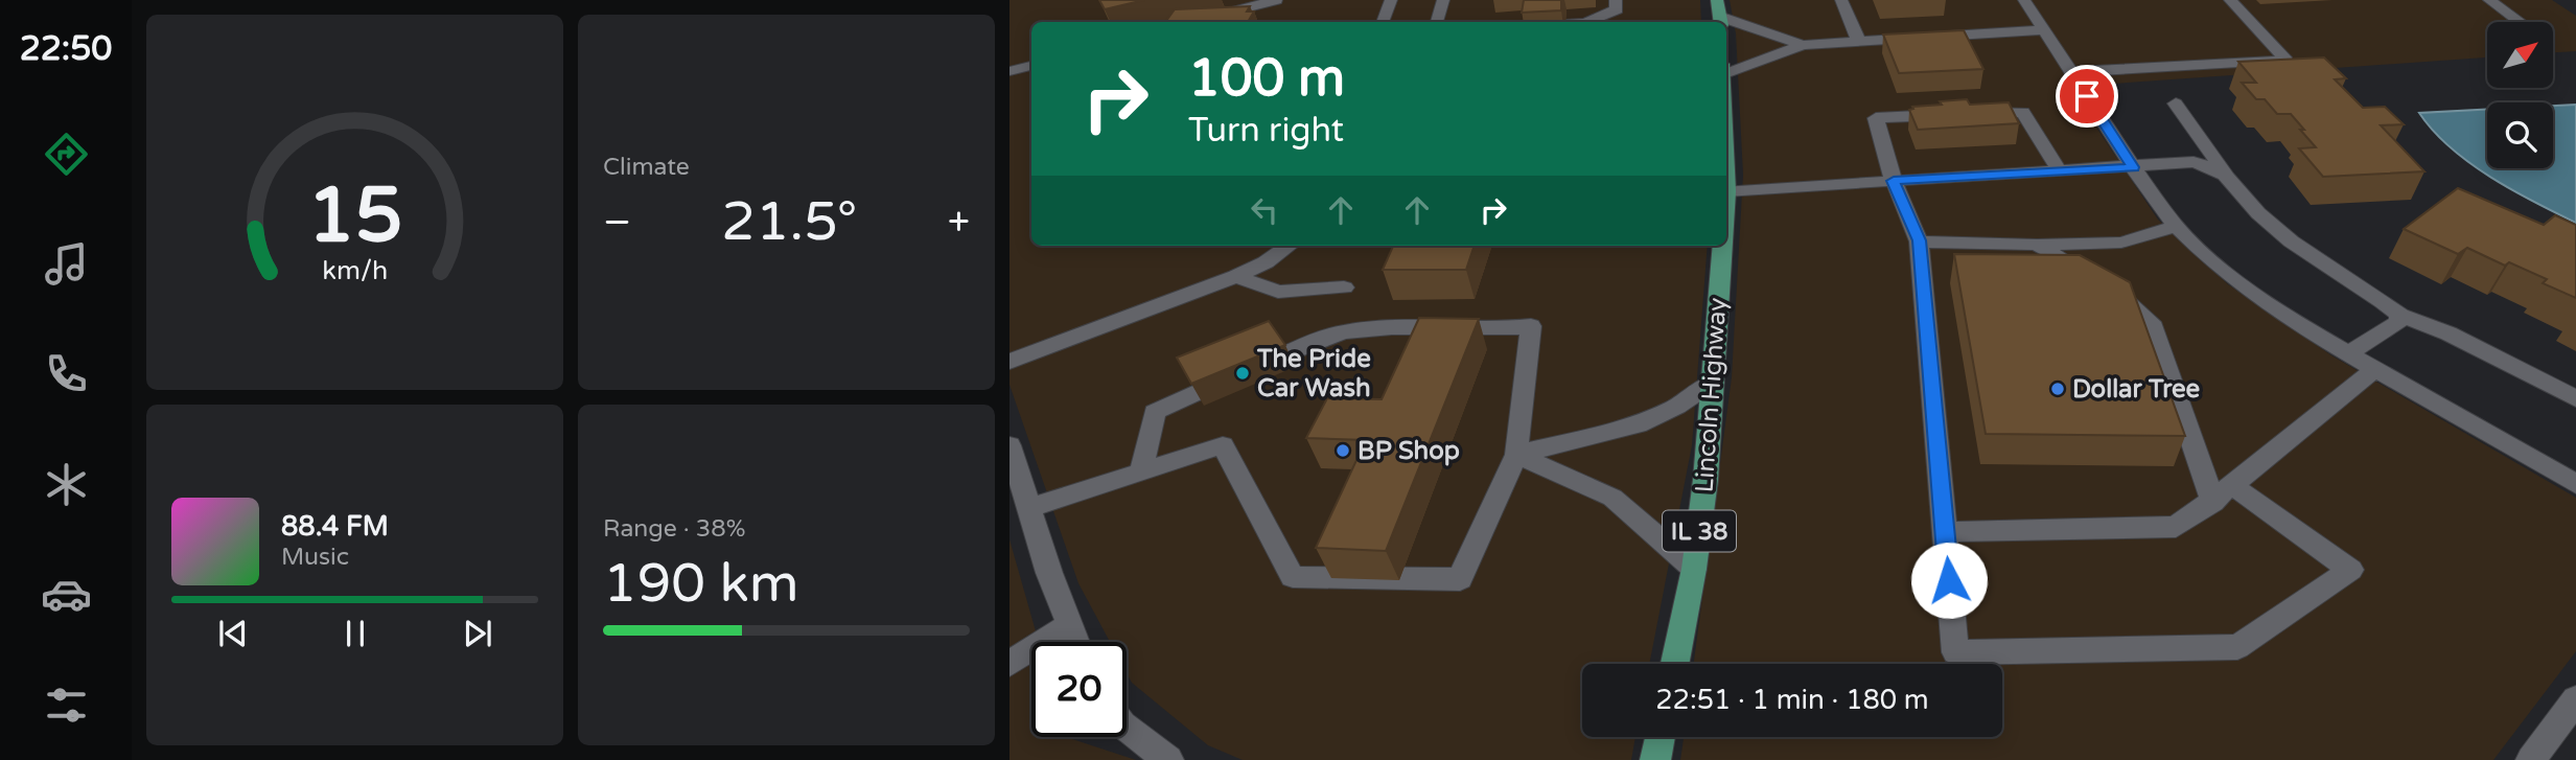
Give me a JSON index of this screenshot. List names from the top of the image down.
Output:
{
  "streets": {
    "main road": ["Lincoln Highway", "IL 38"]
  },
  "places": ["The Pride Car Wash", "Dollar Tree", "BP Shop"],
  "north": "top right",
  "page": {
    "tabs": "22:50",
    "tile": [
      "Climate",
      ["Range · 38%", "190 km"]
    ],
    "turn": ["100 m", "Turn right"],
    "heat": ["−", "21.5°", "+"],
    "song": ["88.4 FM", "Music"],
    "limit": "20",
    "trip": "22:51 · 1 min · 180 m",
    "gauge": ["15", "km/h"]
  }
}
